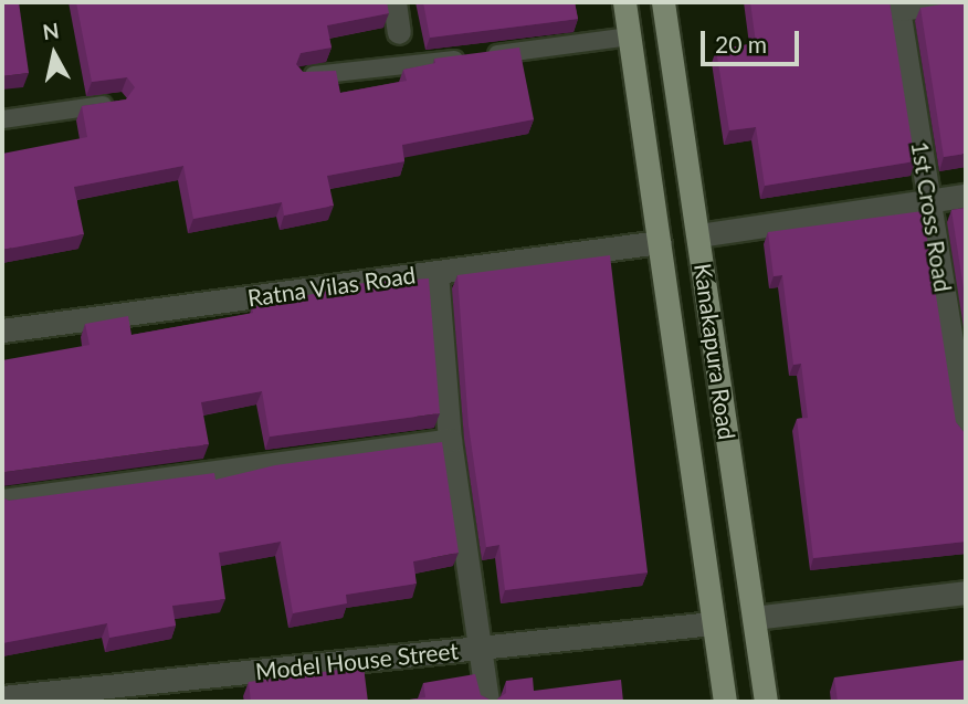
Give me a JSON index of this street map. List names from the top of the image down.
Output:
{
  "streets": {
    "main road": ["Kanakapura Road"],
    "street": ["1st Cross Road", "Ratna Vilas Road", "Model House Street"]
  },
  "crossings": [
    ["Ratna Vilas Road", "Kanakapura Road"],
    ["Kanakapura Road", "Model House Street"]
  ],
  "scale_bar": "20 m",
  "north": "top"
}
